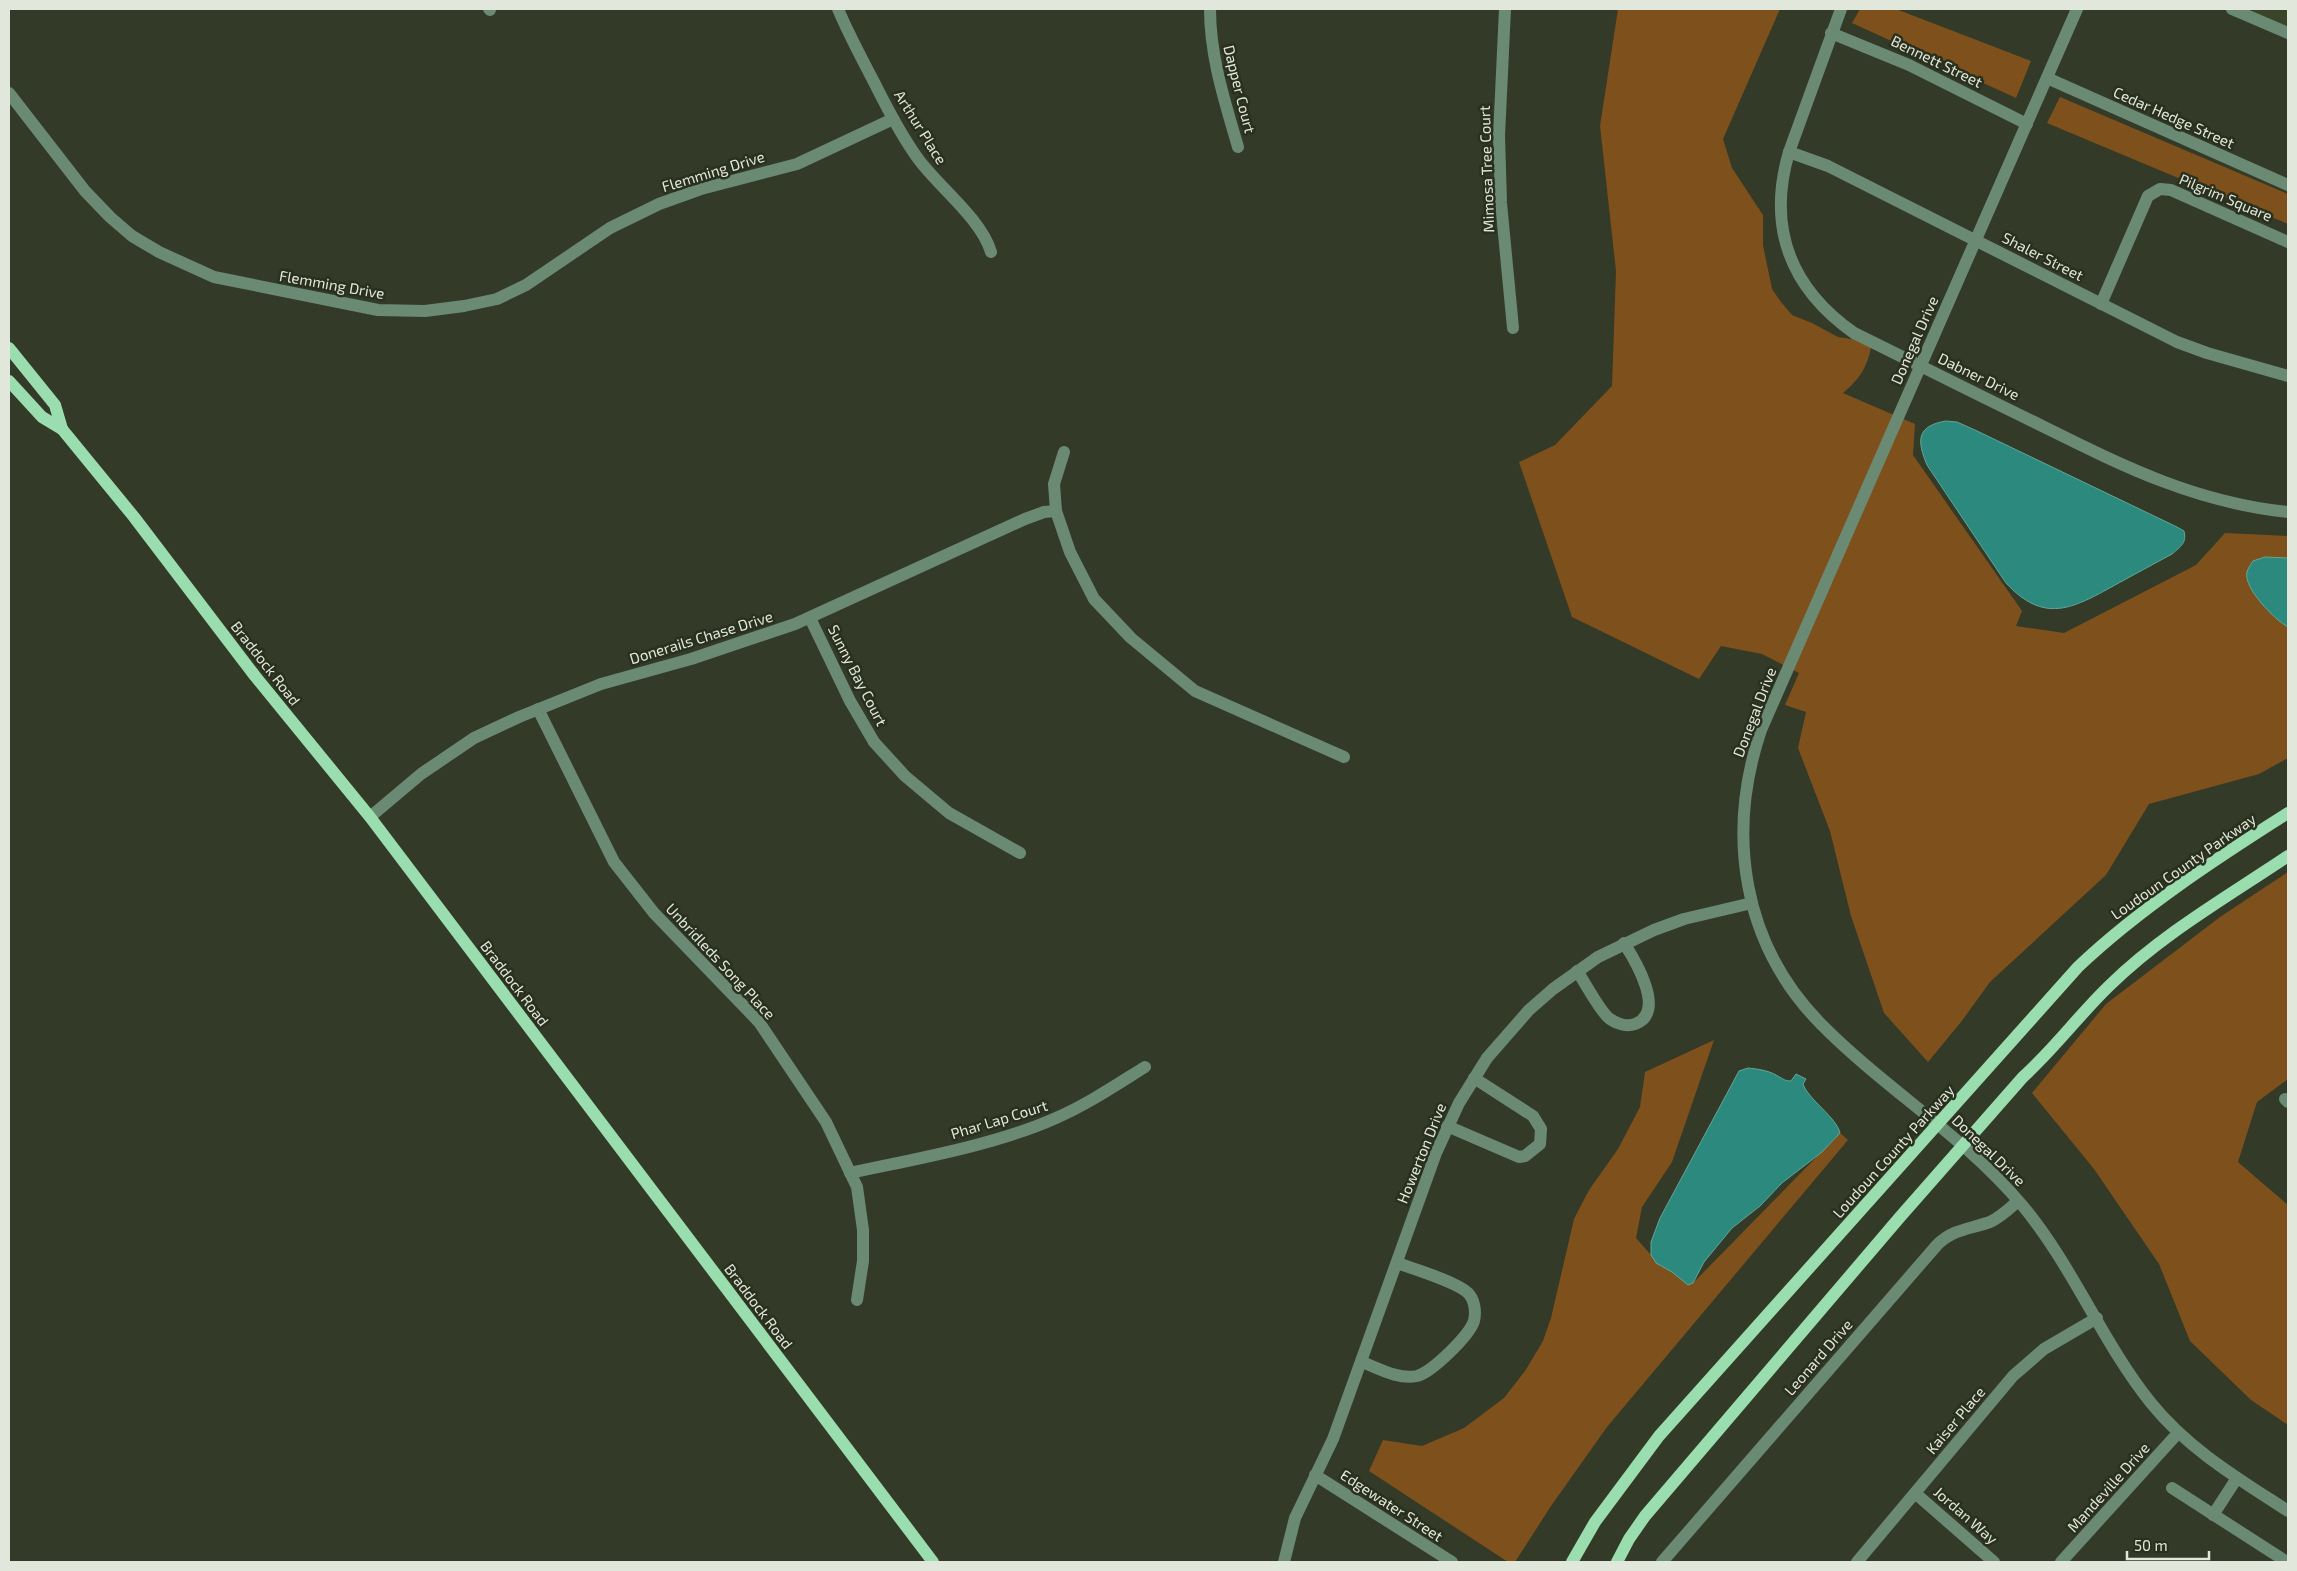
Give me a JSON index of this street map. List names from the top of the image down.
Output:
{
  "streets": {
    "main road": ["Braddock Road", "Loudoun County Parkway"],
    "street": [
      "Bennett Street",
      "Dapper Court",
      "Cedar Hedge Street",
      "Arthur Place",
      "Mimosa Tree Court",
      "Flemming Drive",
      "Pilgrim Square",
      "Shaler Street",
      "Donegal Drive",
      "Dabner Drive",
      "Donerails Chase Drive",
      "Sunny Bay Court",
      "Unbridleds Song Place",
      "Phar Lap Court",
      "Howerton Drive",
      "Leonard Drive",
      "Kaiser Place",
      "Mandeville Drive",
      "Edgewater Street",
      "Jordan Way"
    ]
  },
  "crossings": [
    ["Bennett Street", "Donegal Drive"],
    ["Bennett Street", "Dabner Drive"],
    ["Cedar Hedge Street", "Donegal Drive"],
    ["Arthur Place", "Flemming Drive"],
    ["Pilgrim Square", "Shaler Street"],
    ["Shaler Street", "Donegal Drive"],
    ["Shaler Street", "Dabner Drive"],
    ["Donegal Drive", "Dabner Drive"],
    ["Donegal Drive", "Loudoun County Parkway"],
    ["Donegal Drive", "Howerton Drive"],
    ["Donegal Drive", "Leonard Drive"],
    ["Donegal Drive", "Kaiser Place"],
    ["Donegal Drive", "Mandeville Drive"],
    ["Donerails Chase Drive", "Braddock Road"],
    ["Donerails Chase Drive", "Sunny Bay Court"],
    ["Donerails Chase Drive", "Unbridleds Song Place"],
    ["Unbridleds Song Place", "Phar Lap Court"],
    ["Howerton Drive", "Edgewater Street"],
    ["Kaiser Place", "Jordan Way"]
  ],
  "scale_bar": "50 m"
}
